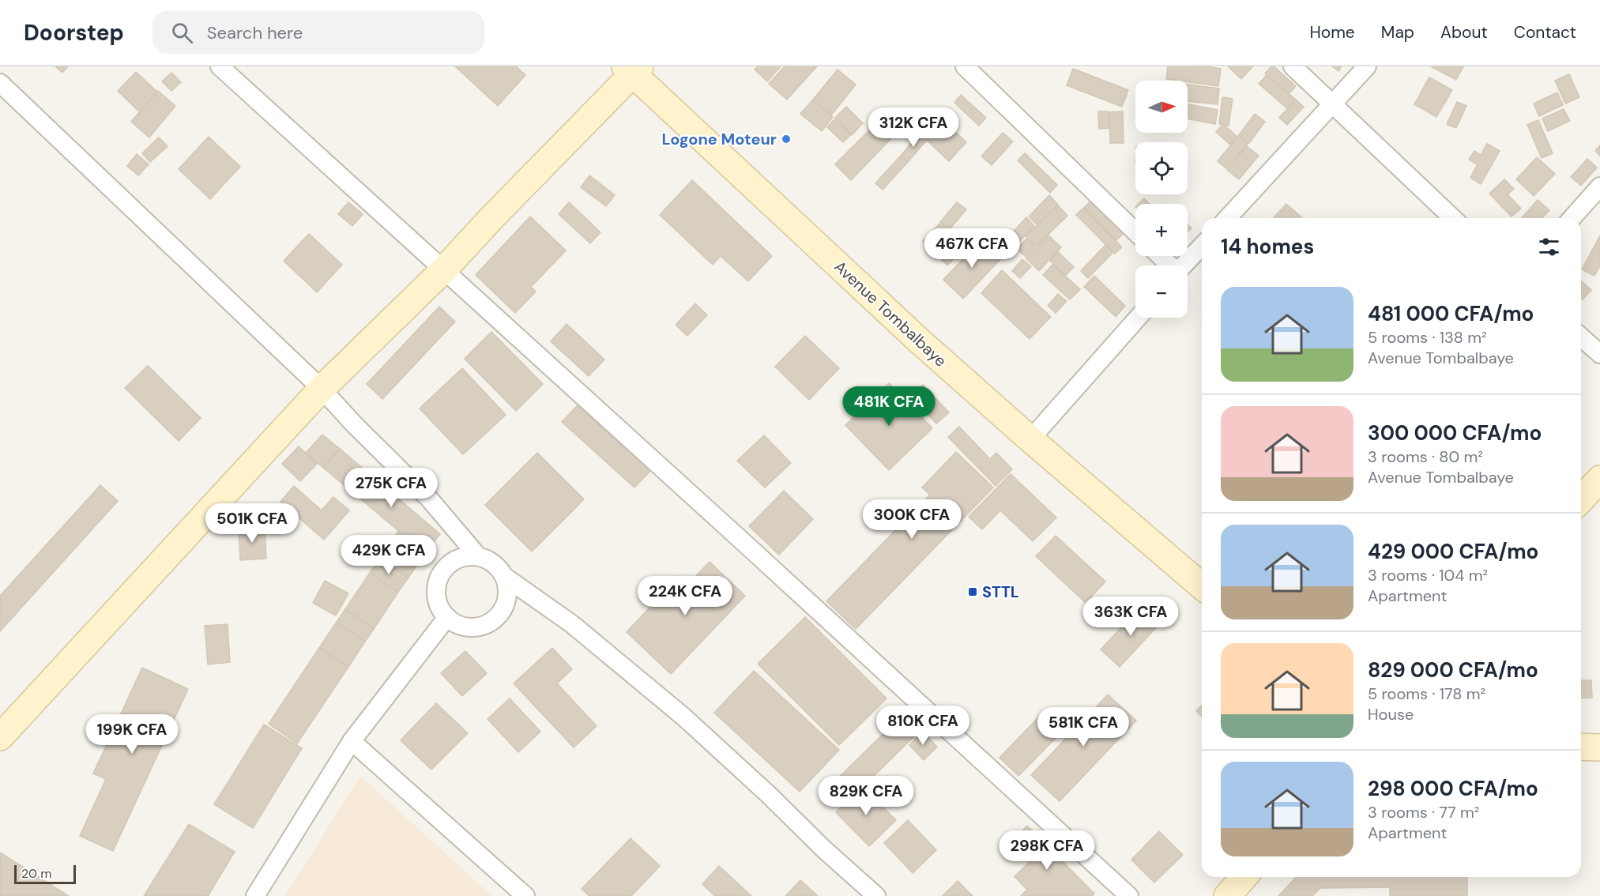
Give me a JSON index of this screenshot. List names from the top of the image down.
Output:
{
  "streets": {
    "street": ["Avenue Tombalbaye"]
  },
  "places": {
    "other": ["Logone Moteur"],
    "transit": ["STTL"]
  },
  "scale_bar": "20 m",
  "north": "right",
  "page": {
    "header": "Doorstep",
    "search": "Search here",
    "nav": [
      "Home",
      "Map",
      "About",
      "Contact"
    ],
    "map_buttons": ["+", "−"],
    "price": [
      "312K CFA",
      "467K CFA",
      "481K CFA",
      "275K CFA",
      "300K CFA",
      "501K CFA",
      "429K CFA",
      "224K CFA",
      "363K CFA",
      "810K CFA",
      "581K CFA",
      "199K CFA",
      "829K CFA",
      "298K CFA"
    ],
    "heading": "14 homes",
    "list": [
      {
        "name": "481 000 CFA/mo",
        "note": "5 rooms · 138 m² · Avenue Tombalbaye"
      },
      {
        "name": "300 000 CFA/mo",
        "note": "3 rooms · 80 m² · Avenue Tombalbaye"
      },
      {
        "name": "429 000 CFA/mo",
        "note": "3 rooms · 104 m² · Apartment"
      },
      {
        "name": "829 000 CFA/mo",
        "note": "5 rooms · 178 m² · House"
      },
      {
        "name": "298 000 CFA/mo",
        "note": "3 rooms · 77 m² · Apartment"
      }
    ],
    "scale": "20 m"
  }
}
